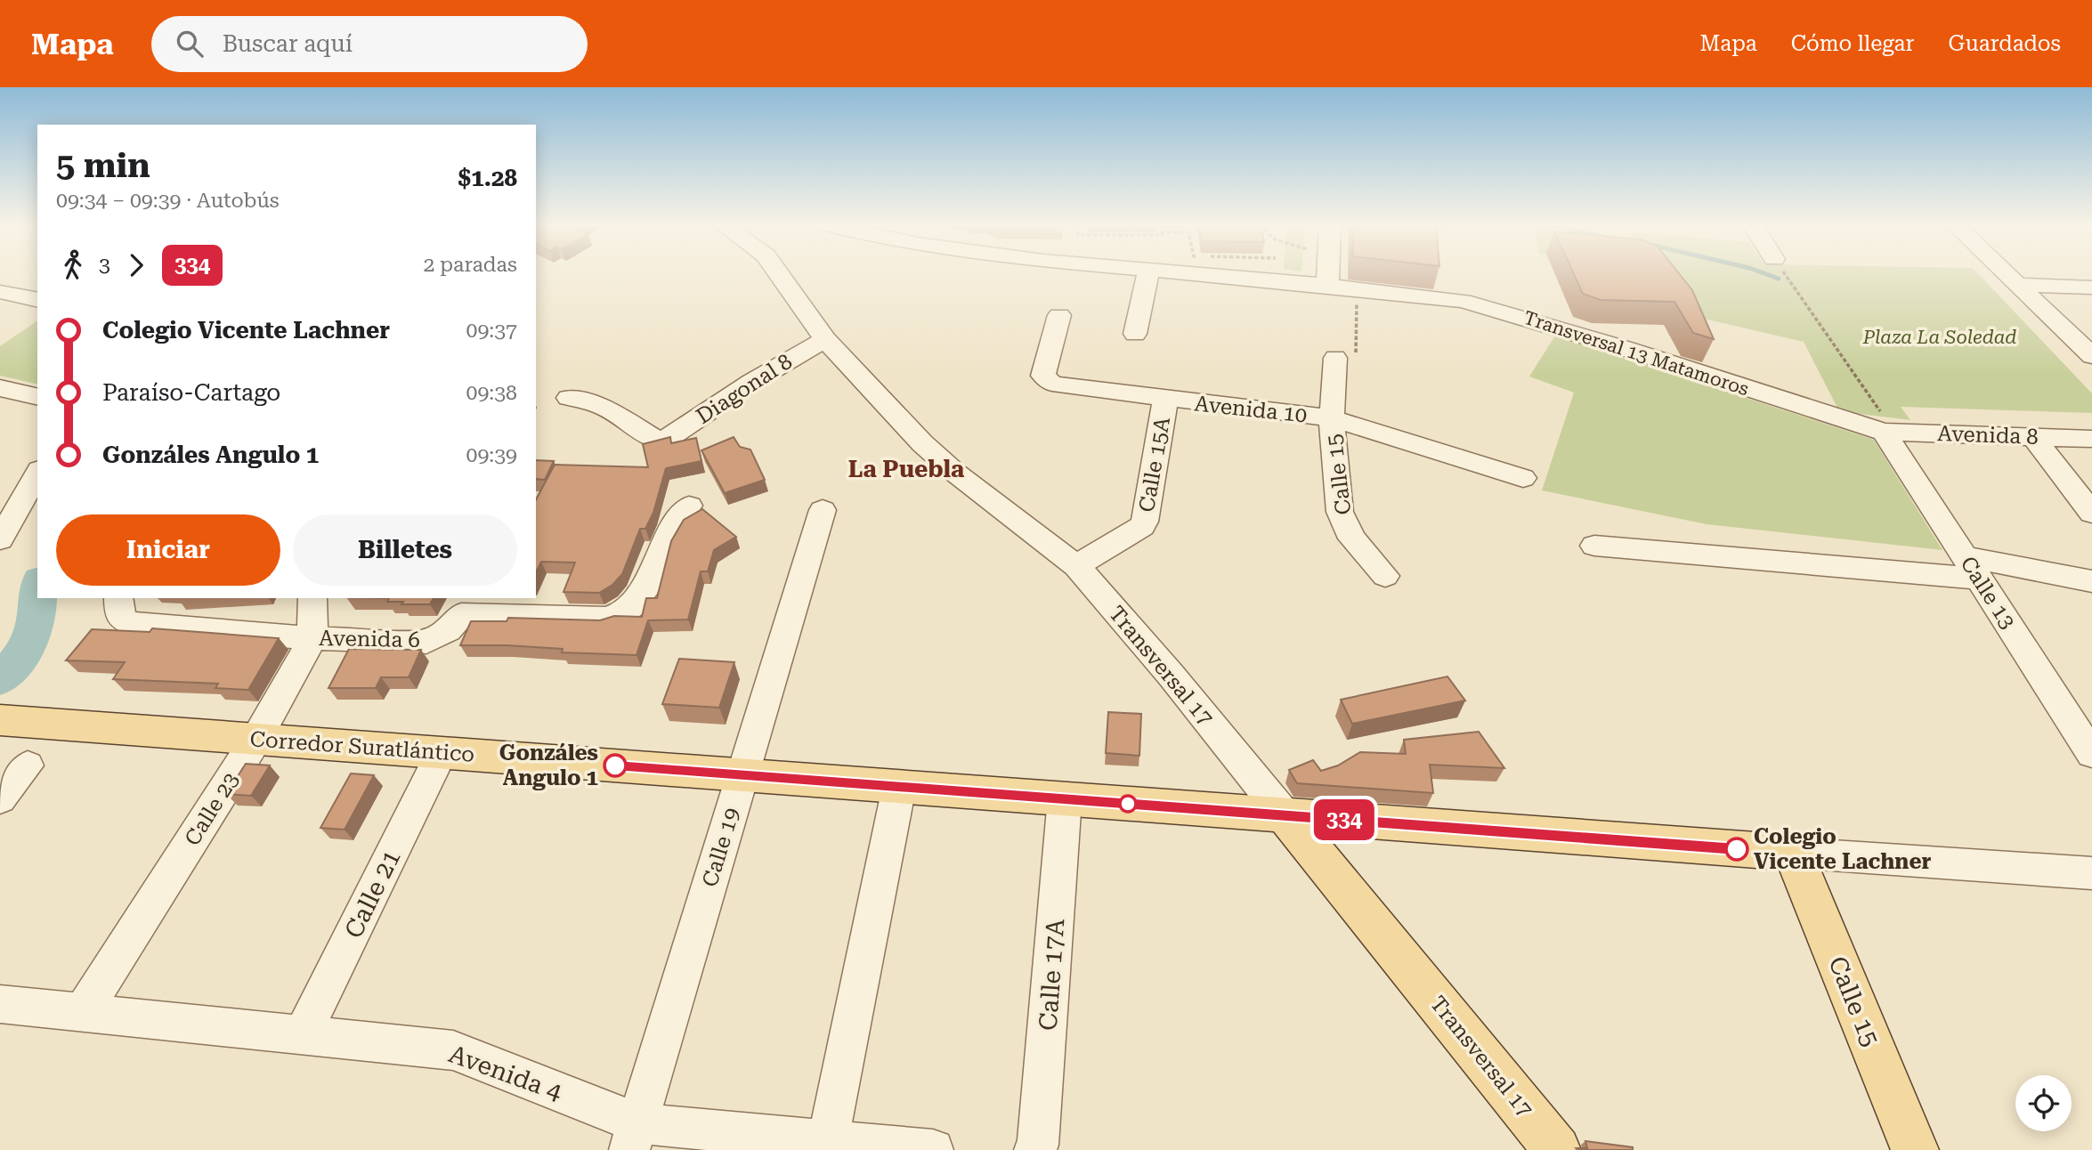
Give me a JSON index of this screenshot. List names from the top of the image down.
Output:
{
  "streets": {
    "main road": ["Calle 15", "Transversal 17", "Corredor Suratlántico"],
    "street": [
      "Transversal 13 Matamoros",
      "Diagonal 8",
      "Avenida 10",
      "Avenida 8",
      "Calle 15A",
      "Calle 13",
      "Avenida 6",
      "Calle 23",
      "Calle 19",
      "Calle 21",
      "Calle 17A",
      "Avenida 4"
    ]
  },
  "crossings": [
    ["Transversal 13 Matamoros", "Avenida 8"],
    ["Transversal 13 Matamoros", "Calle 13"],
    ["Diagonal 8", "Transversal 17"],
    ["Avenida 10", "Calle 15A"],
    ["Avenida 10", "Calle 15"],
    ["Avenida 8", "Calle 13"],
    ["Calle 15A", "Transversal 17"],
    ["Calle 15", "Corredor Suratlántico"],
    ["Avenida 6", "Calle 23"],
    ["Transversal 17", "Corredor Suratlántico"],
    ["Corredor Suratlántico", "Calle 23"],
    ["Corredor Suratlántico", "Calle 19"],
    ["Corredor Suratlántico", "Calle 21"],
    ["Corredor Suratlántico", "Calle 17A"],
    ["Calle 23", "Avenida 4"],
    ["Calle 19", "Avenida 4"],
    ["Calle 21", "Avenida 4"]
  ],
  "districts": ["La Puebla"],
  "parks": ["Plaza La Soledad"],
  "places": ["Gonzáles Angulo 1", "Colegio Vicente Lachner"],
  "lines": ["bus line 334"],
  "page": {
    "header": "Mapa",
    "search": "Buscar aquí",
    "nav": ["Mapa", "Cómo llegar", "Guardados"],
    "on_map": "334",
    "heading": ["5 min", "09:34 – 09:39 · Autobús", "$1.28"],
    "legs": ["3", "334", "2 paradas"],
    "list": [
      {
        "name": "Colegio Vicente Lachner",
        "value": "09:37"
      },
      {
        "name": "Paraíso-Cartago",
        "value": "09:38"
      },
      {
        "name": "Gonzáles Angulo 1",
        "value": "09:39"
      }
    ],
    "buttons": ["Iniciar", "Billetes"]
  }
}
